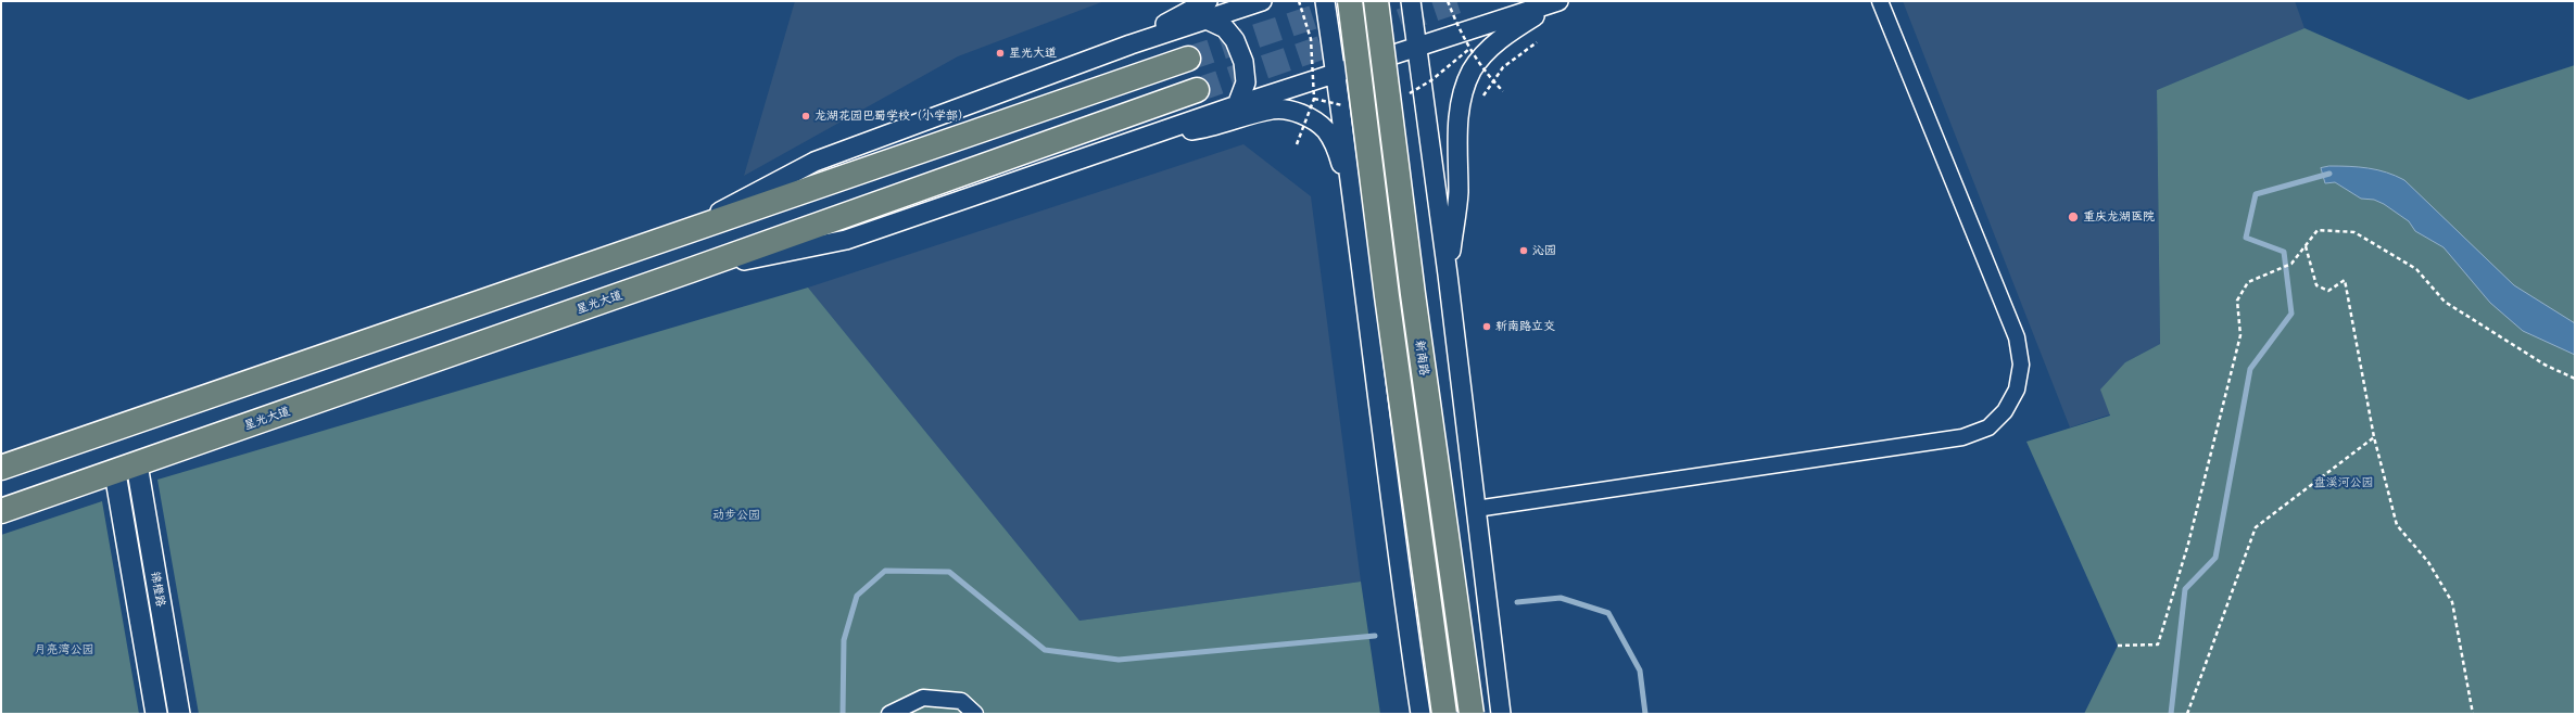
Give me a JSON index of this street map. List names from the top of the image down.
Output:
{
  "streets": {
    "main road": ["星光大道", "新南路", "锦橙路"]
  },
  "crossings": [
    ["星光大道", "锦橙路"]
  ],
  "parks": ["盘溪河公园", "动步公园", "月亮湾公园"],
  "places": [
    "星光大道",
    "龙湖花园巴蜀学校（小学部）",
    "重庆龙湖医院",
    "沁园",
    "新南路立交"
  ]
}
